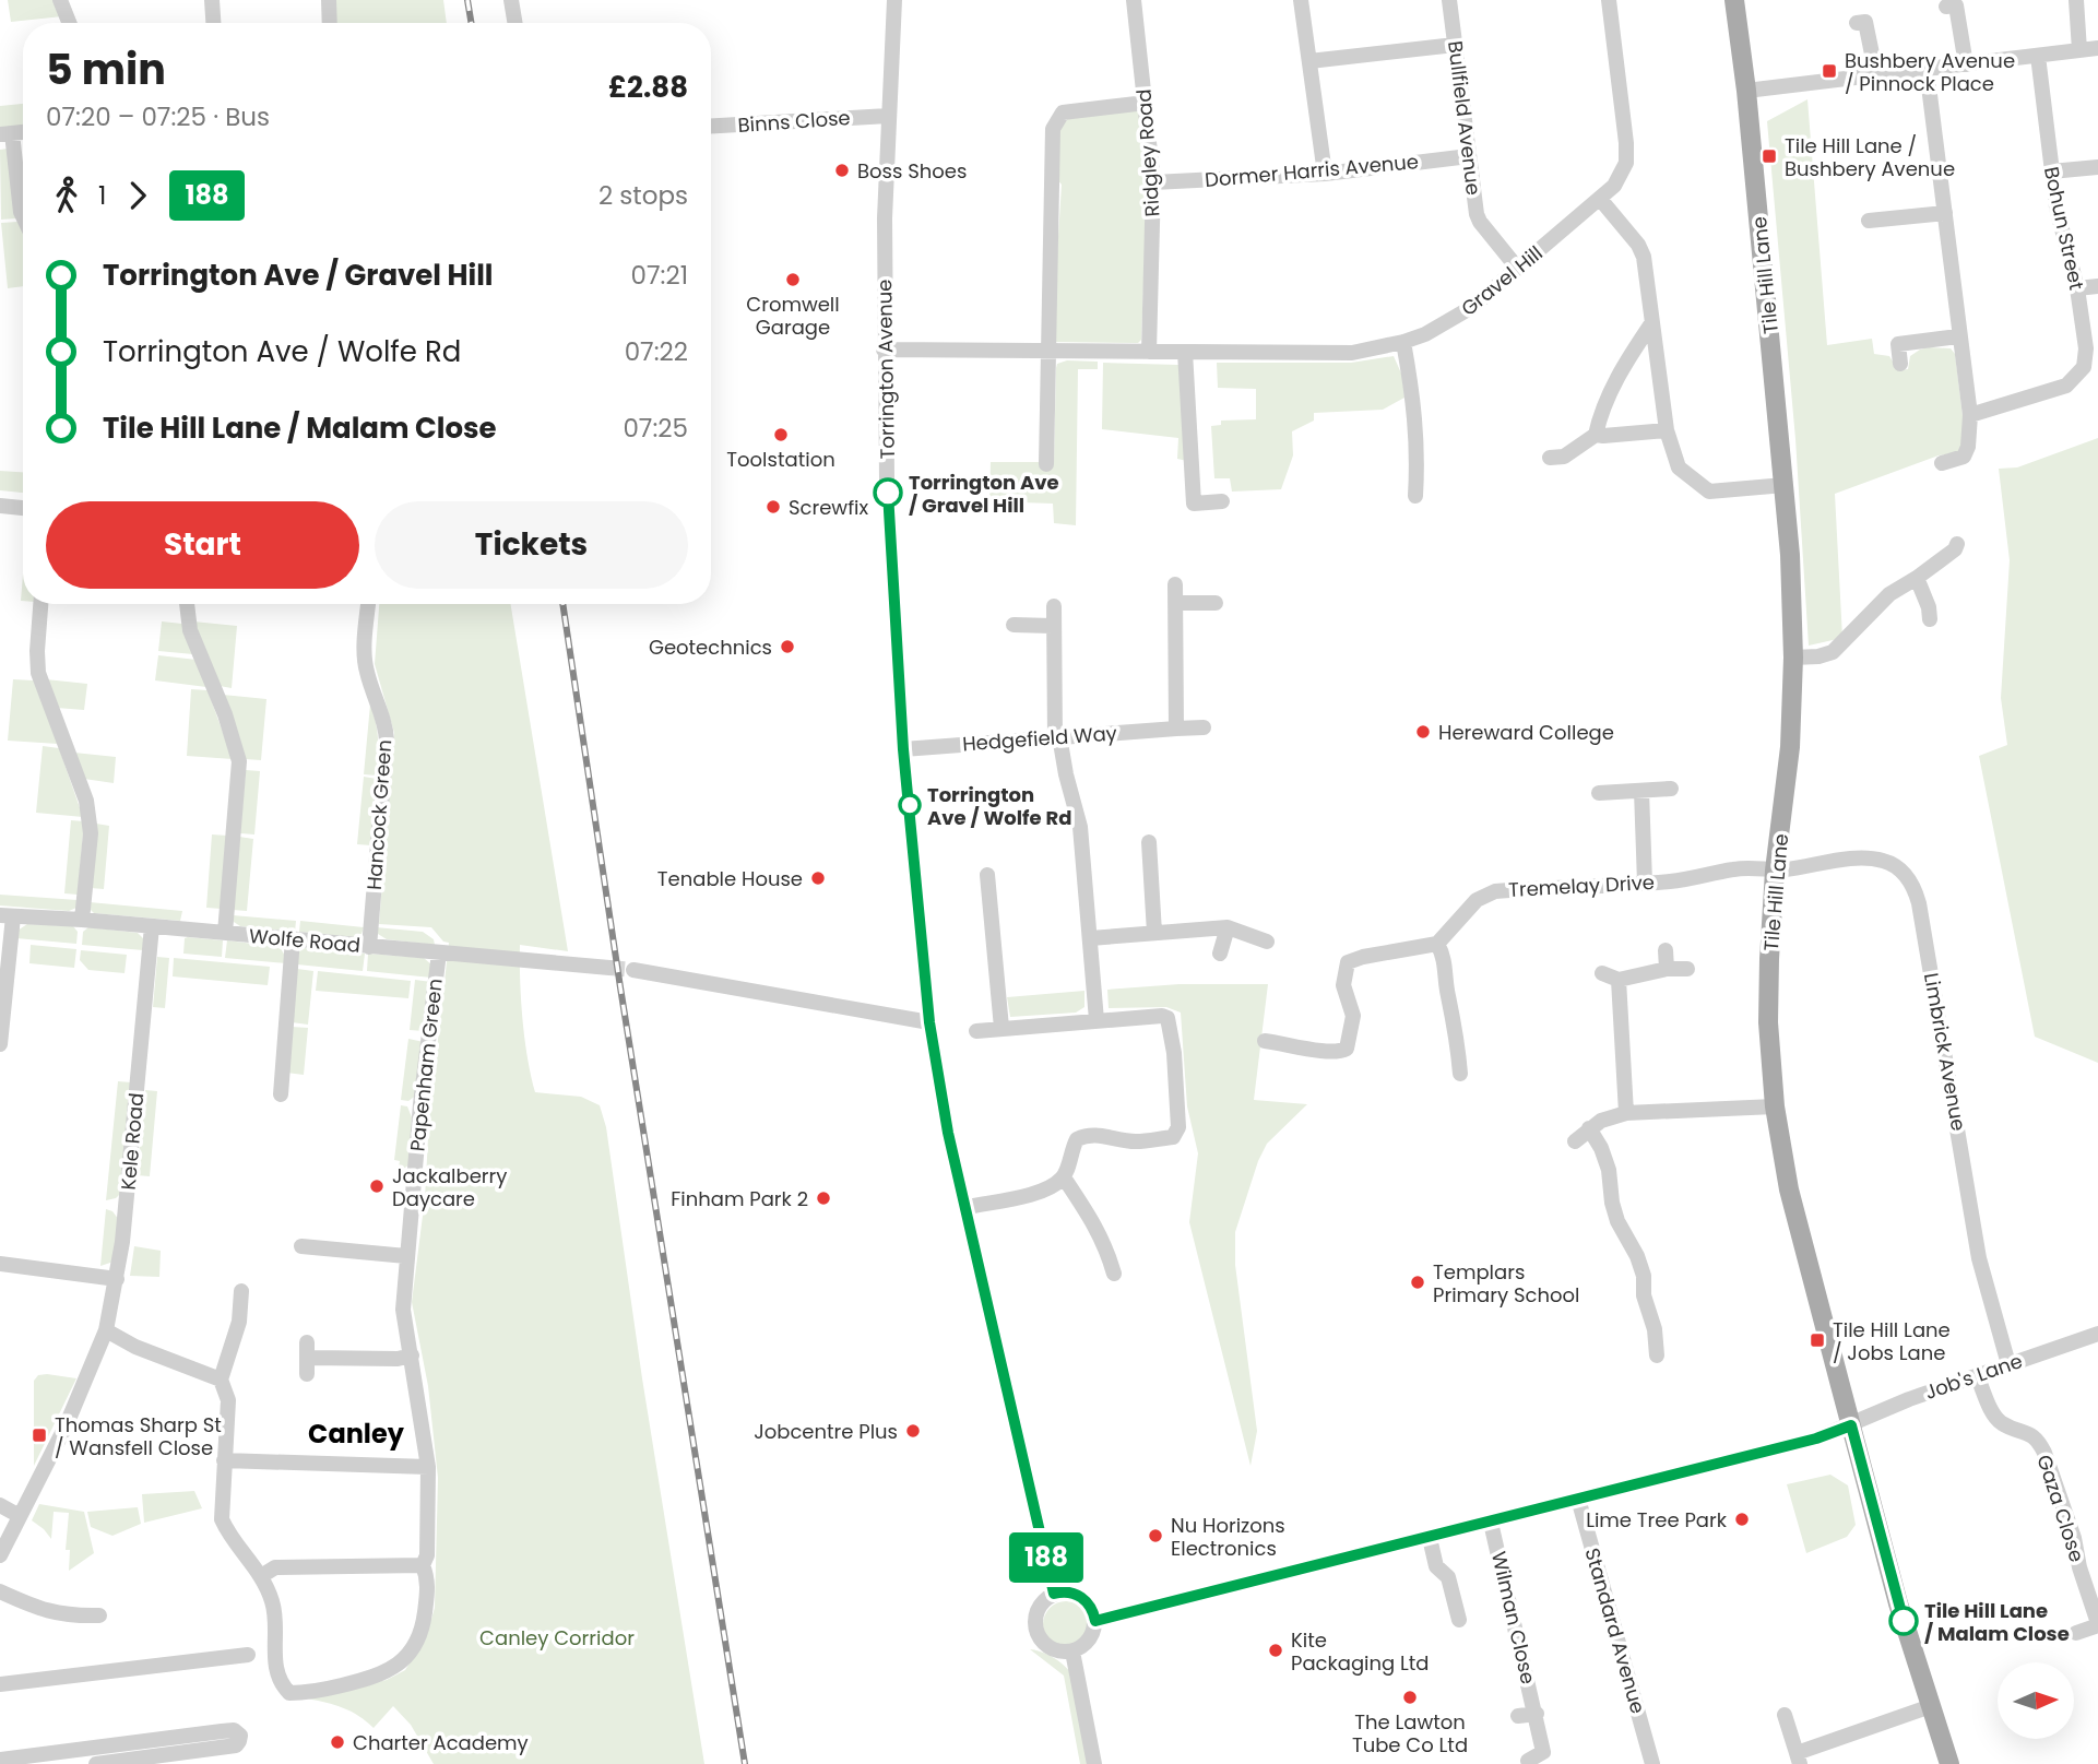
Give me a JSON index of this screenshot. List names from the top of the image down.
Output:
{
  "streets": {
    "main road": ["Tile Hill Lane"],
    "street": [
      "Bullfield Avenue",
      "Binns Close",
      "Ridgley Road",
      "Dormer Harris Avenue",
      "Bohun Street",
      "Gravel Hill",
      "Torrington Avenue",
      "Hedgefield Way",
      "Hancock Green",
      "Tremelay Drive",
      "Wolfe Road",
      "Limbrick Avenue",
      "Papenham Green",
      "Kele Road",
      "Job's Lane",
      "Gaza Close",
      "Wilman Close",
      "Standard Avenue"
    ]
  },
  "crossings": [
    ["Bullfield Avenue", "Dormer Harris Avenue"],
    ["Bullfield Avenue", "Gravel Hill"],
    ["Binns Close", "Torrington Avenue"],
    ["Ridgley Road", "Dormer Harris Avenue"],
    ["Ridgley Road", "Gravel Hill"],
    ["Tile Hill Lane", "Tremelay Drive"],
    ["Tile Hill Lane", "Limbrick Avenue"],
    ["Tile Hill Lane", "Job's Lane"],
    ["Gravel Hill", "Torrington Avenue"],
    ["Torrington Avenue", "Hedgefield Way"],
    ["Torrington Avenue", "Job's Lane"],
    ["Hancock Green", "Wolfe Road"],
    ["Tremelay Drive", "Limbrick Avenue"],
    ["Wolfe Road", "Papenham Green"],
    ["Wolfe Road", "Kele Road"],
    ["Limbrick Avenue", "Job's Lane"],
    ["Job's Lane", "Gaza Close"],
    ["Job's Lane", "Wilman Close"],
    ["Job's Lane", "Standard Avenue"]
  ],
  "districts": ["Canley"],
  "parks": ["Canley Corridor"],
  "places": {
    "transit": [
      "Bushbery Avenue / Pinnock Place",
      "Tile Hill Lane / Bushbery Avenue",
      "Tile Hill Lane / Jobs Lane",
      "Thomas Sharp St / Wansfell Close"
    ],
    "other": [
      "Boss Shoes",
      "Cromwell Garage",
      "Toolstation",
      "Torrington Ave / Gravel Hill",
      "Screwfix",
      "Geotechnics",
      "Hereward College",
      "Torrington Ave / Wolfe Rd",
      "Tenable House",
      "Jackalberry Daycare",
      "Finham Park 2",
      "Templars Primary School",
      "Jobcentre Plus",
      "Lime Tree Park",
      "Nu Horizons Electronics",
      "Tile Hill Lane / Malam Close",
      "Kite Packaging Ltd",
      "The Lawton Tube Co Ltd",
      "Charter Academy"
    ]
  },
  "lines": ["bus line 188"],
  "north": "right",
  "page": {
    "on_map": "188",
    "heading": ["5 min", "07:20 – 07:25 · Bus", "£2.88"],
    "legs": ["1", "188", "2 stops"],
    "list": [
      {
        "name": "Torrington Ave / Gravel Hill",
        "value": "07:21"
      },
      {
        "name": "Torrington Ave / Wolfe Rd",
        "value": "07:22"
      },
      {
        "name": "Tile Hill Lane / Malam Close",
        "value": "07:25"
      }
    ],
    "buttons": ["Start", "Tickets"]
  }
}
